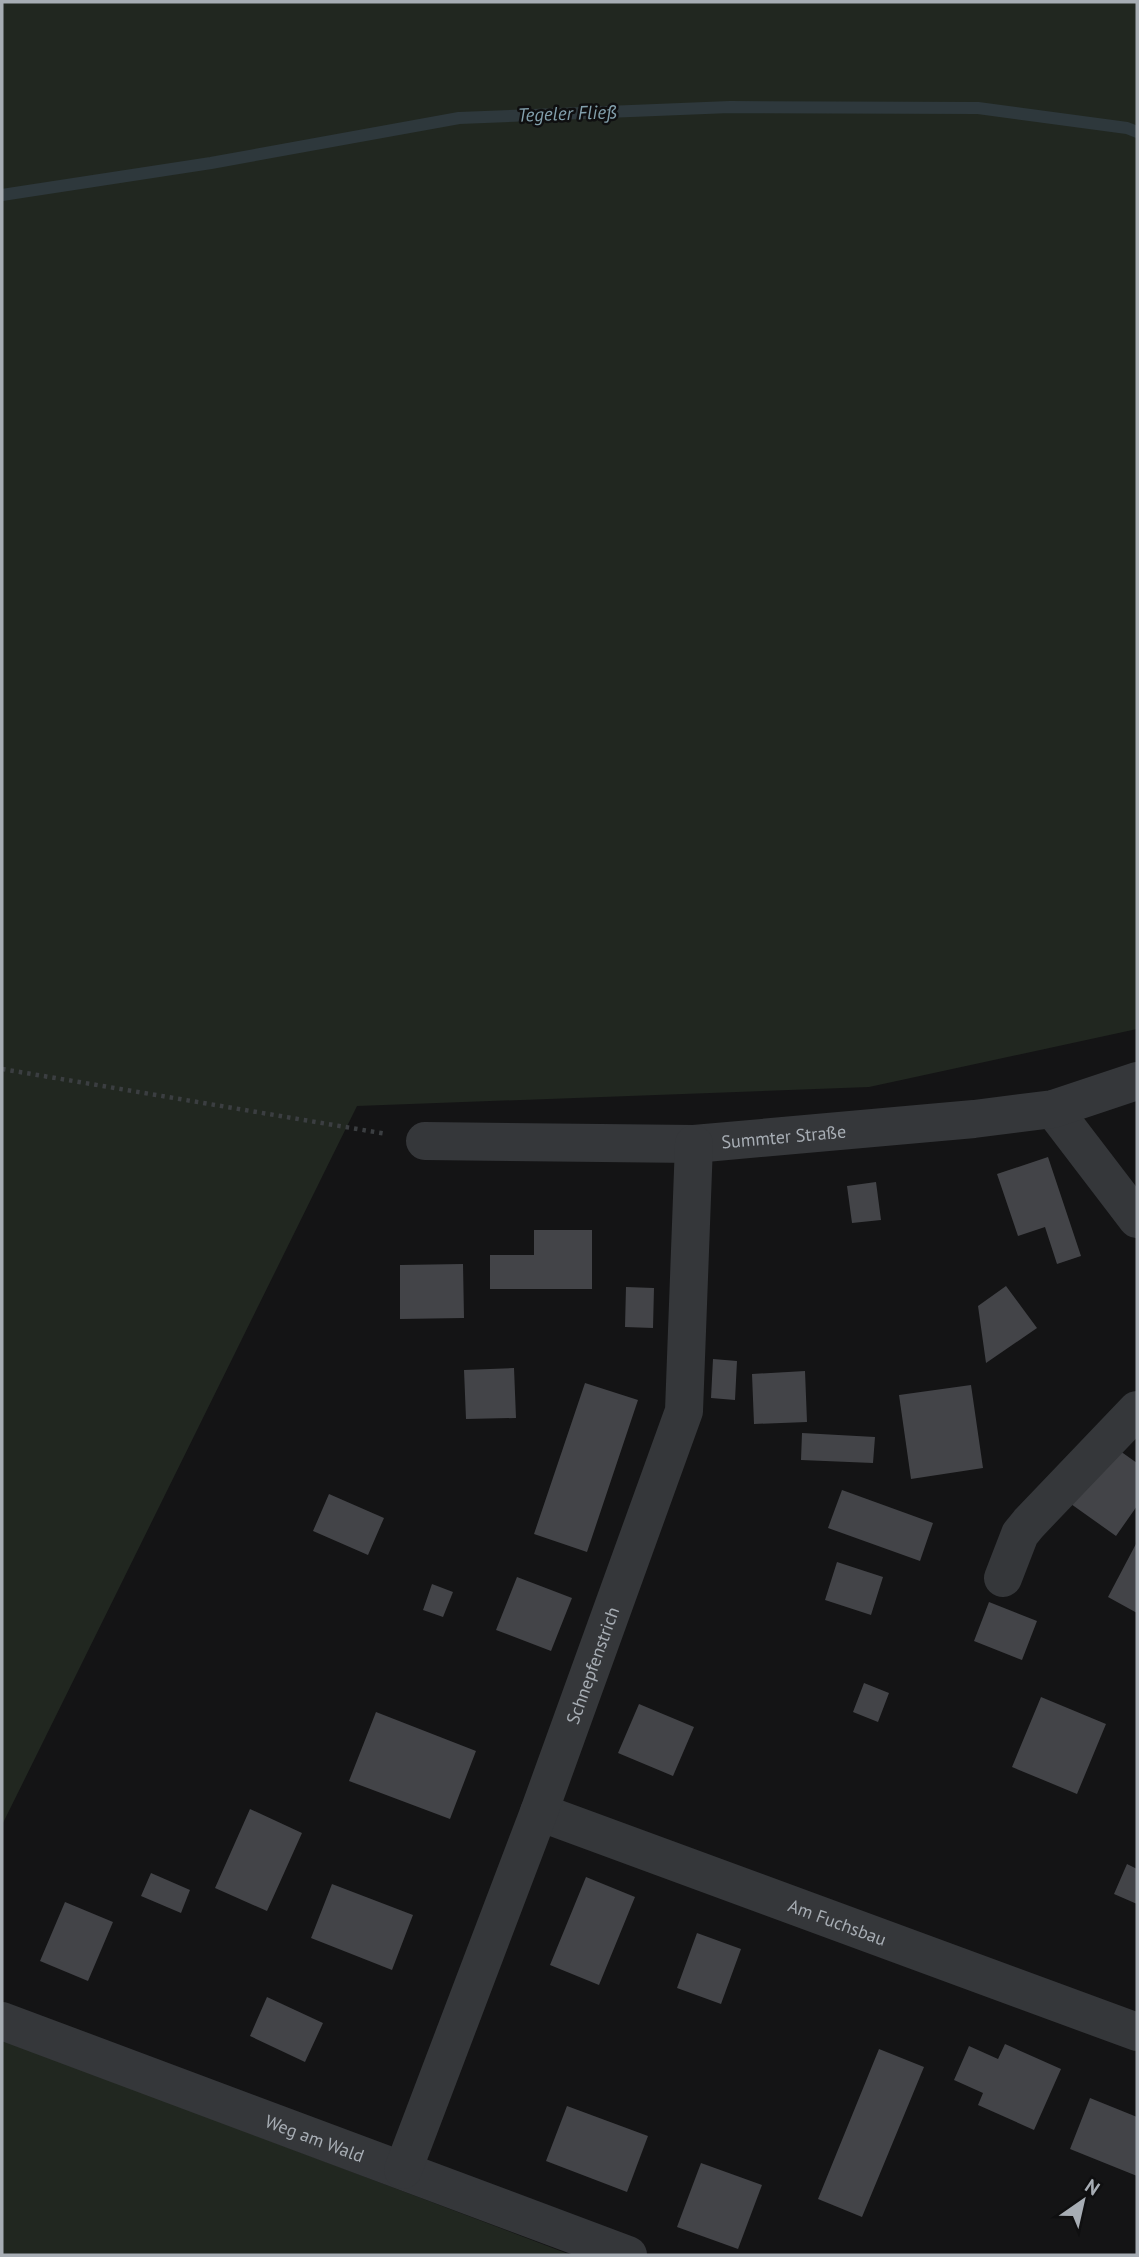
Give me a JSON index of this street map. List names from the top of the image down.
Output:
{
  "streets": {
    "street": [
      "Summter Straße",
      "Schnepfenstrich",
      "Am Fuchsbau",
      "Weg am Wald"
    ]
  },
  "crossings": [
    ["Summter Straße", "Schnepfenstrich"],
    ["Schnepfenstrich", "Am Fuchsbau"],
    ["Schnepfenstrich", "Weg am Wald"]
  ],
  "water": ["Tegeler Fließ"],
  "north": "top right"
}
